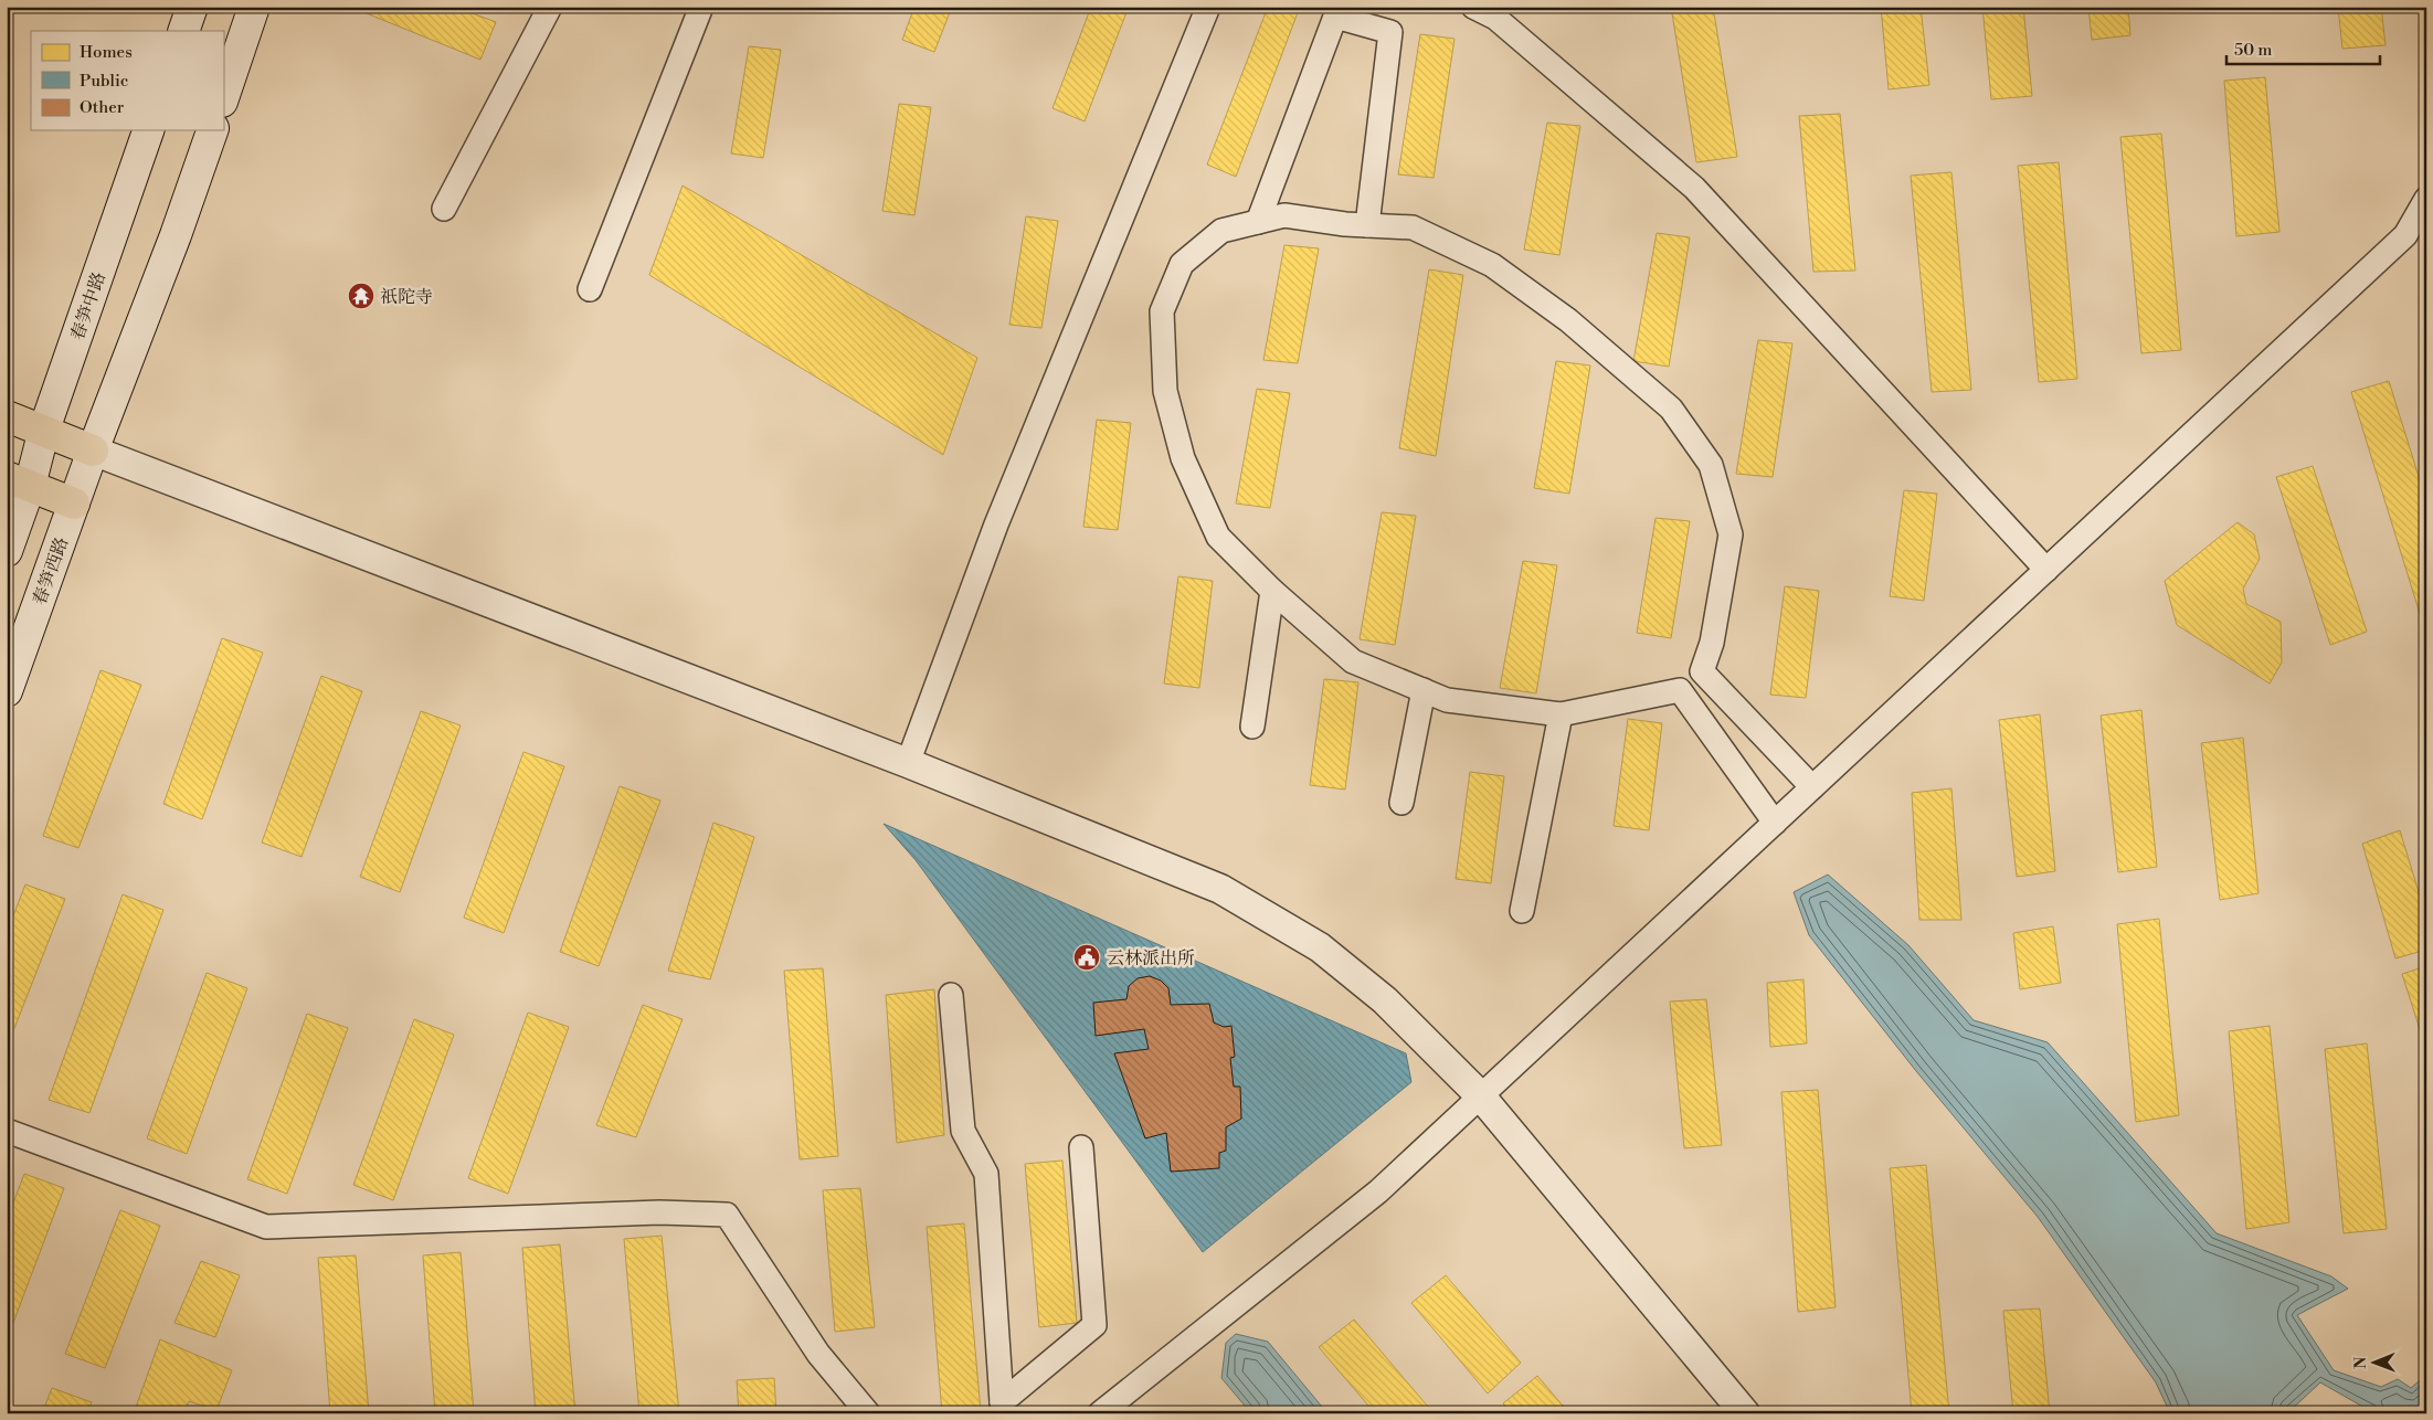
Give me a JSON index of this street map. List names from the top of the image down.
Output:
{
  "streets": {
    "main road": ["春笋中路", "春笋西路"]
  },
  "places": {
    "temple": ["祇陀寺"],
    "public building": ["云林派出所"]
  },
  "legend": ["Homes", "Public", "Other"],
  "scale_bar": "50 m",
  "north": "left"
}
